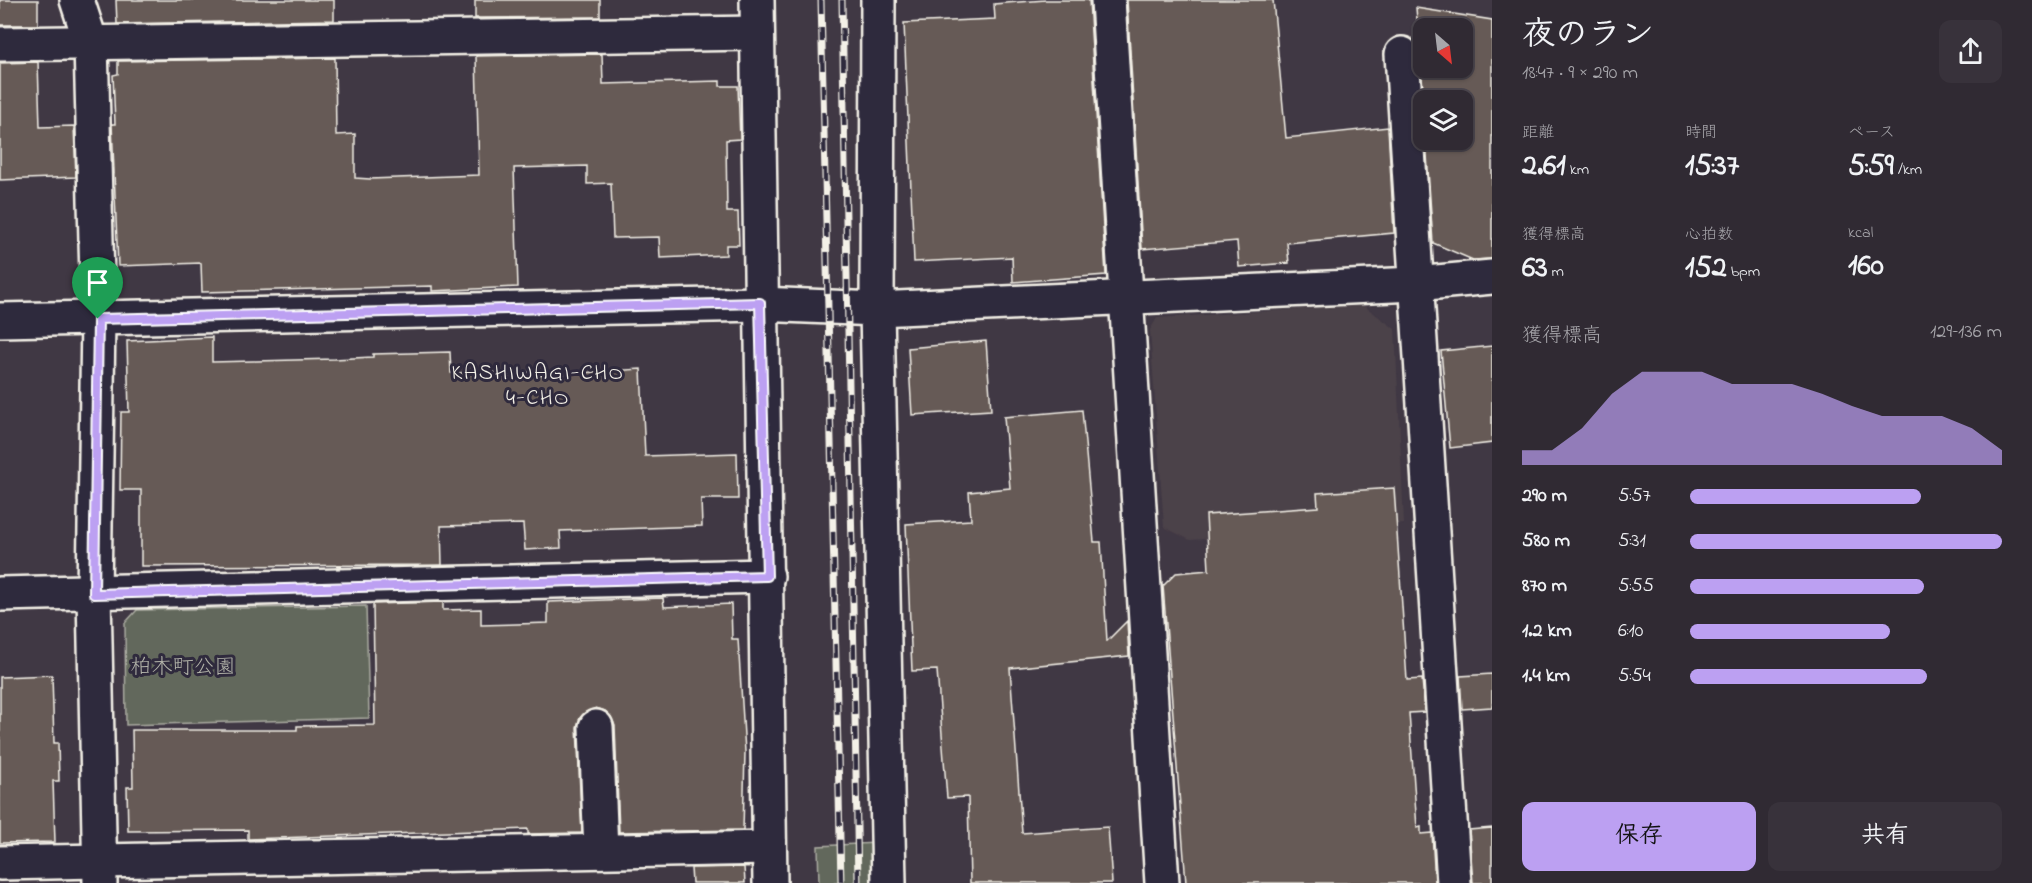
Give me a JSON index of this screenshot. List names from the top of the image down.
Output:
{
  "districts": ["KASHIWAGI-CHO 4-CHO"],
  "parks": ["柏木町公園"],
  "north": "bottom right",
  "page": {
    "heading": ["夜のラン", "18:47 · 9 × 290 m"],
    "stats": [
      ["距離", "2.61 km"],
      ["時間", "15:37"],
      ["ペース", "5:59 /km"],
      ["獲得標高", "63 m"],
      ["心拍数", "152 bpm"],
      ["kcal", "160"]
    ],
    "chart": ["獲得標高", "129–136 m"],
    "list": [
      {
        "name": "290 m",
        "note": "5:57"
      },
      {
        "name": "580 m",
        "note": "5:31"
      },
      {
        "name": "870 m",
        "note": "5:55"
      },
      {
        "name": "1.2 km",
        "note": "6:10"
      },
      {
        "name": "1.4 km",
        "note": "5:54"
      }
    ],
    "buttons": ["保存", "共有"]
  }
}
